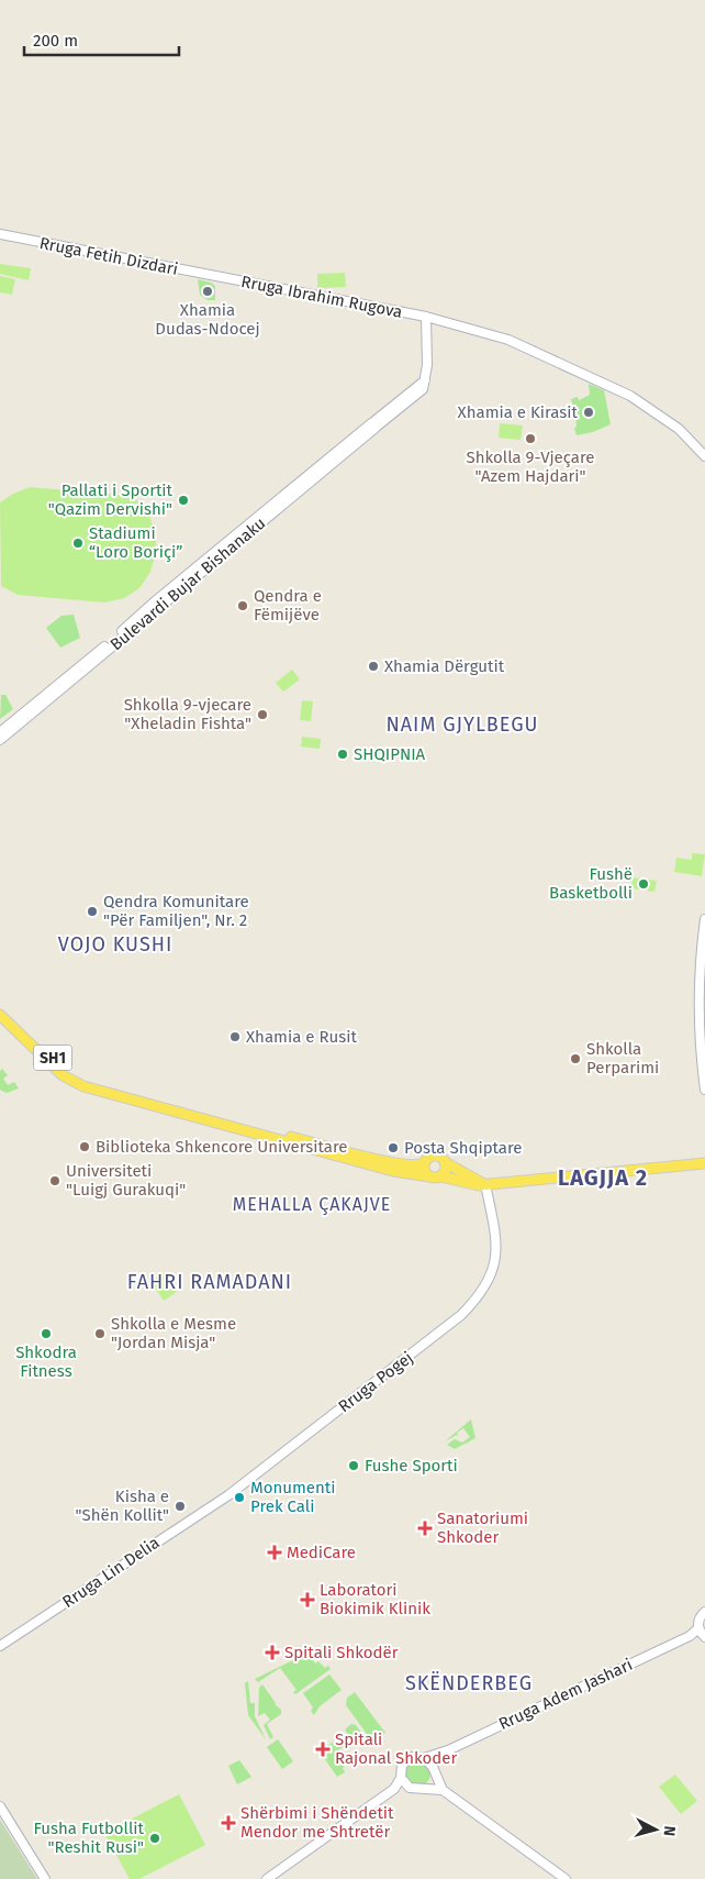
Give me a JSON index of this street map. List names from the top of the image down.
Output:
{
  "streets": {
    "main road": [
      "Rruga Fetih Dizdari",
      "Rruga Ibrahim Rugova",
      "Bulevardi Bujar Bishanaku",
      "SH1",
      "Rruga Pogej",
      "Rruga Lin Delia",
      "Rruga Adem Jashari"
    ]
  },
  "crossings": [
    ["Rruga Fetih Dizdari", "Rruga Ibrahim Rugova"],
    ["Rruga Ibrahim Rugova", "Bulevardi Bujar Bishanaku"],
    ["SH1", "Rruga Pogej"],
    ["Rruga Pogej", "Rruga Lin Delia"]
  ],
  "districts": [
    "NAIM GJYLBEGU",
    "VOJO KUSHI",
    "LAGJJA 2",
    "MEHALLA ÇAKAJVE",
    "FAHRI RAMADANI",
    "SKËNDERBEG"
  ],
  "places": {
    "other": [
      "Xhamia Dudas-Ndocej",
      "Xhamia e Kirasit",
      "Shkolla 9-Vjeçare \"Azem Hajdari\"",
      "Pallati i Sportit \"Qazim Dervishi\"",
      "Stadiumi “Loro Boriçi”",
      "Qendra e Fëmijëve",
      "Xhamia Dërgutit",
      "Shkolla 9-vjecare \"Xheladin Fishta\"",
      "SHQIPNIA",
      "Fushë Basketbolli",
      "Qendra Komunitare \"Për Familjen\", Nr. 2",
      "Xhamia e Rusit",
      "Shkolla Perparimi",
      "Biblioteka Shkencore Universitare",
      "Posta Shqiptare",
      "Universiteti \"Luigj Gurakuqi\"",
      "Shkodra Fitness",
      "Shkolla e Mesme \"Jordan Misja\"",
      "Fushe Sporti",
      "Monumenti Prek Cali",
      "Kisha e \"Shën Kollit\"",
      "Fusha Futbollit \"Reshit Rusi\""
    ],
    "health": [
      "Sanatoriumi Shkoder",
      "MediCare",
      "Laboratori Biokimik Klinik",
      "Spitali Shkodër",
      "Spitali Rajonal Shkoder",
      "Shërbimi i Shëndetit Mendor me Shtretër"
    ]
  },
  "scale_bar": "200 m",
  "north": "right"
}
